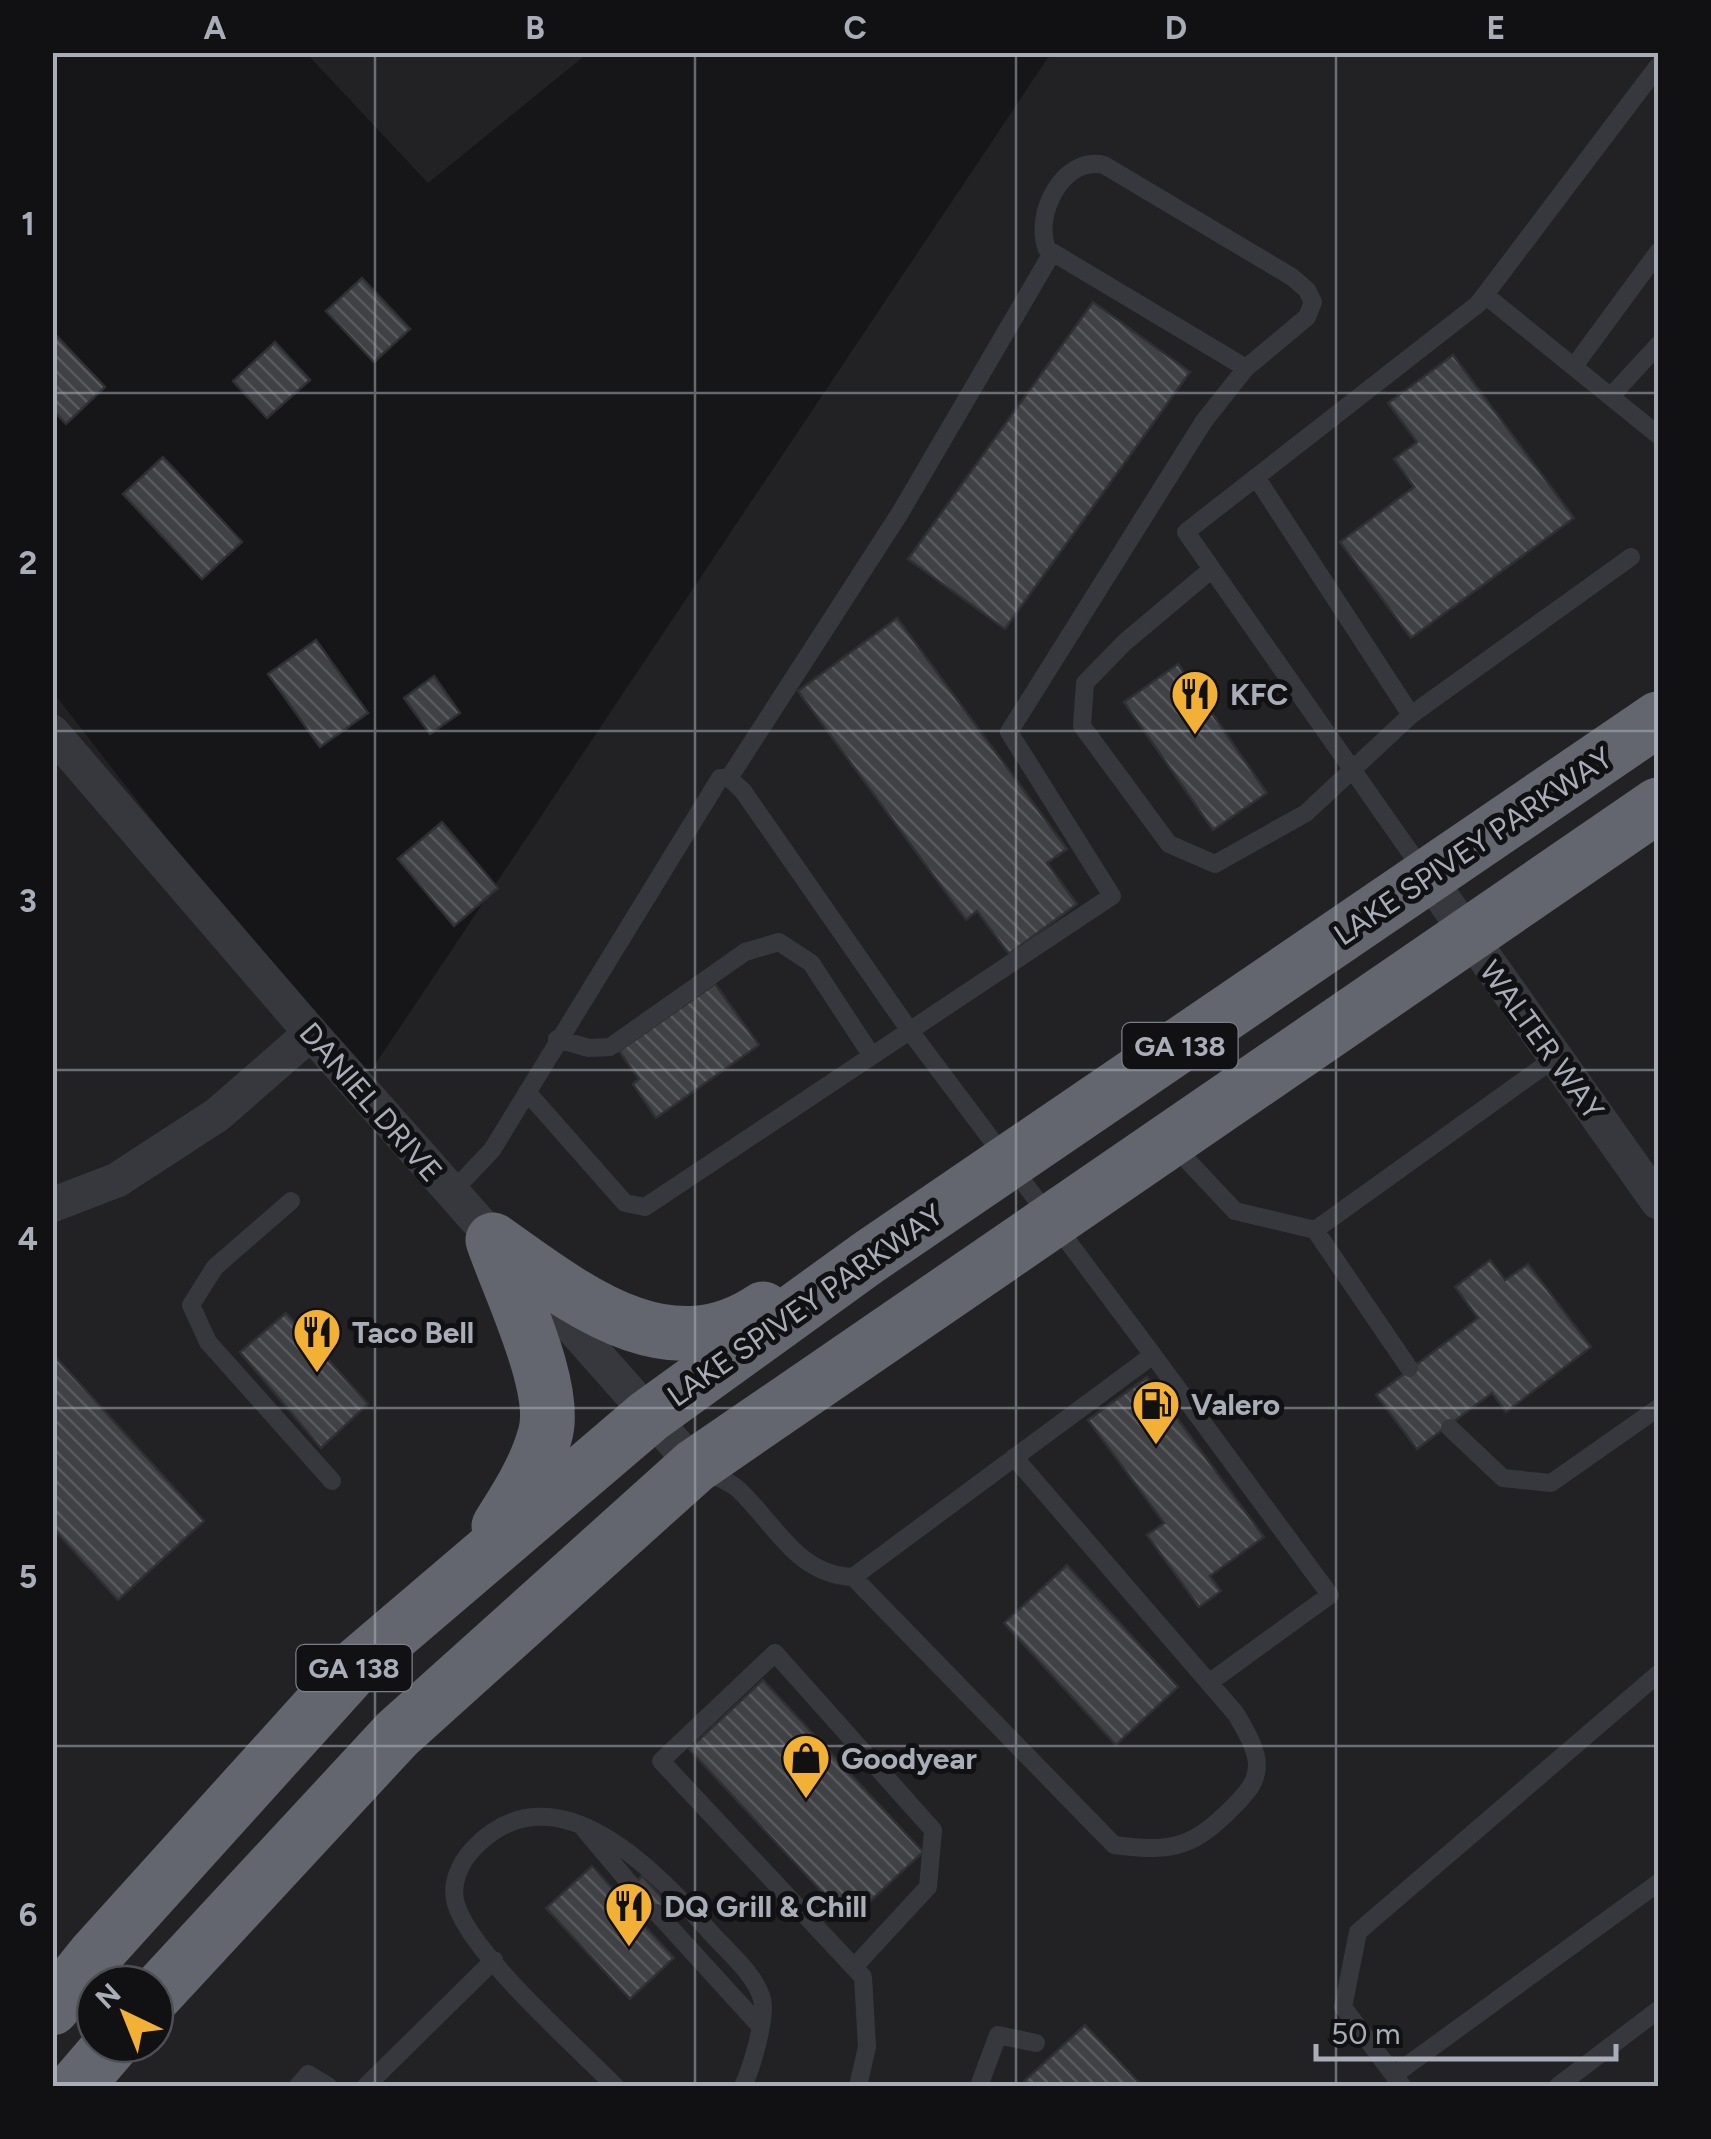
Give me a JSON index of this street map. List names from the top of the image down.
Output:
{
  "streets": {
    "highway": ["LAKE SPIVEY PARKWAY", "GA 138"],
    "street": ["WALTER WAY", "DANIEL DRIVE"]
  },
  "crossings": [
    ["LAKE SPIVEY PARKWAY", "WALTER WAY"],
    ["LAKE SPIVEY PARKWAY", "DANIEL DRIVE"],
    ["WALTER WAY", "GA 138"],
    ["GA 138", "DANIEL DRIVE"]
  ],
  "places": {
    "restaurant": ["KFC", "Taco Bell", "DQ Grill & Chill"],
    "fuel station": ["Valero"],
    "shop": ["Goodyear"]
  },
  "scale_bar": "50 m",
  "north": "top left",
  "grid": {
    "columns": [
      "A",
      "B",
      "C",
      "D",
      "E"
    ],
    "rows": [
      "1",
      "2",
      "3",
      "4",
      "5",
      "6"
    ]
  }
}
